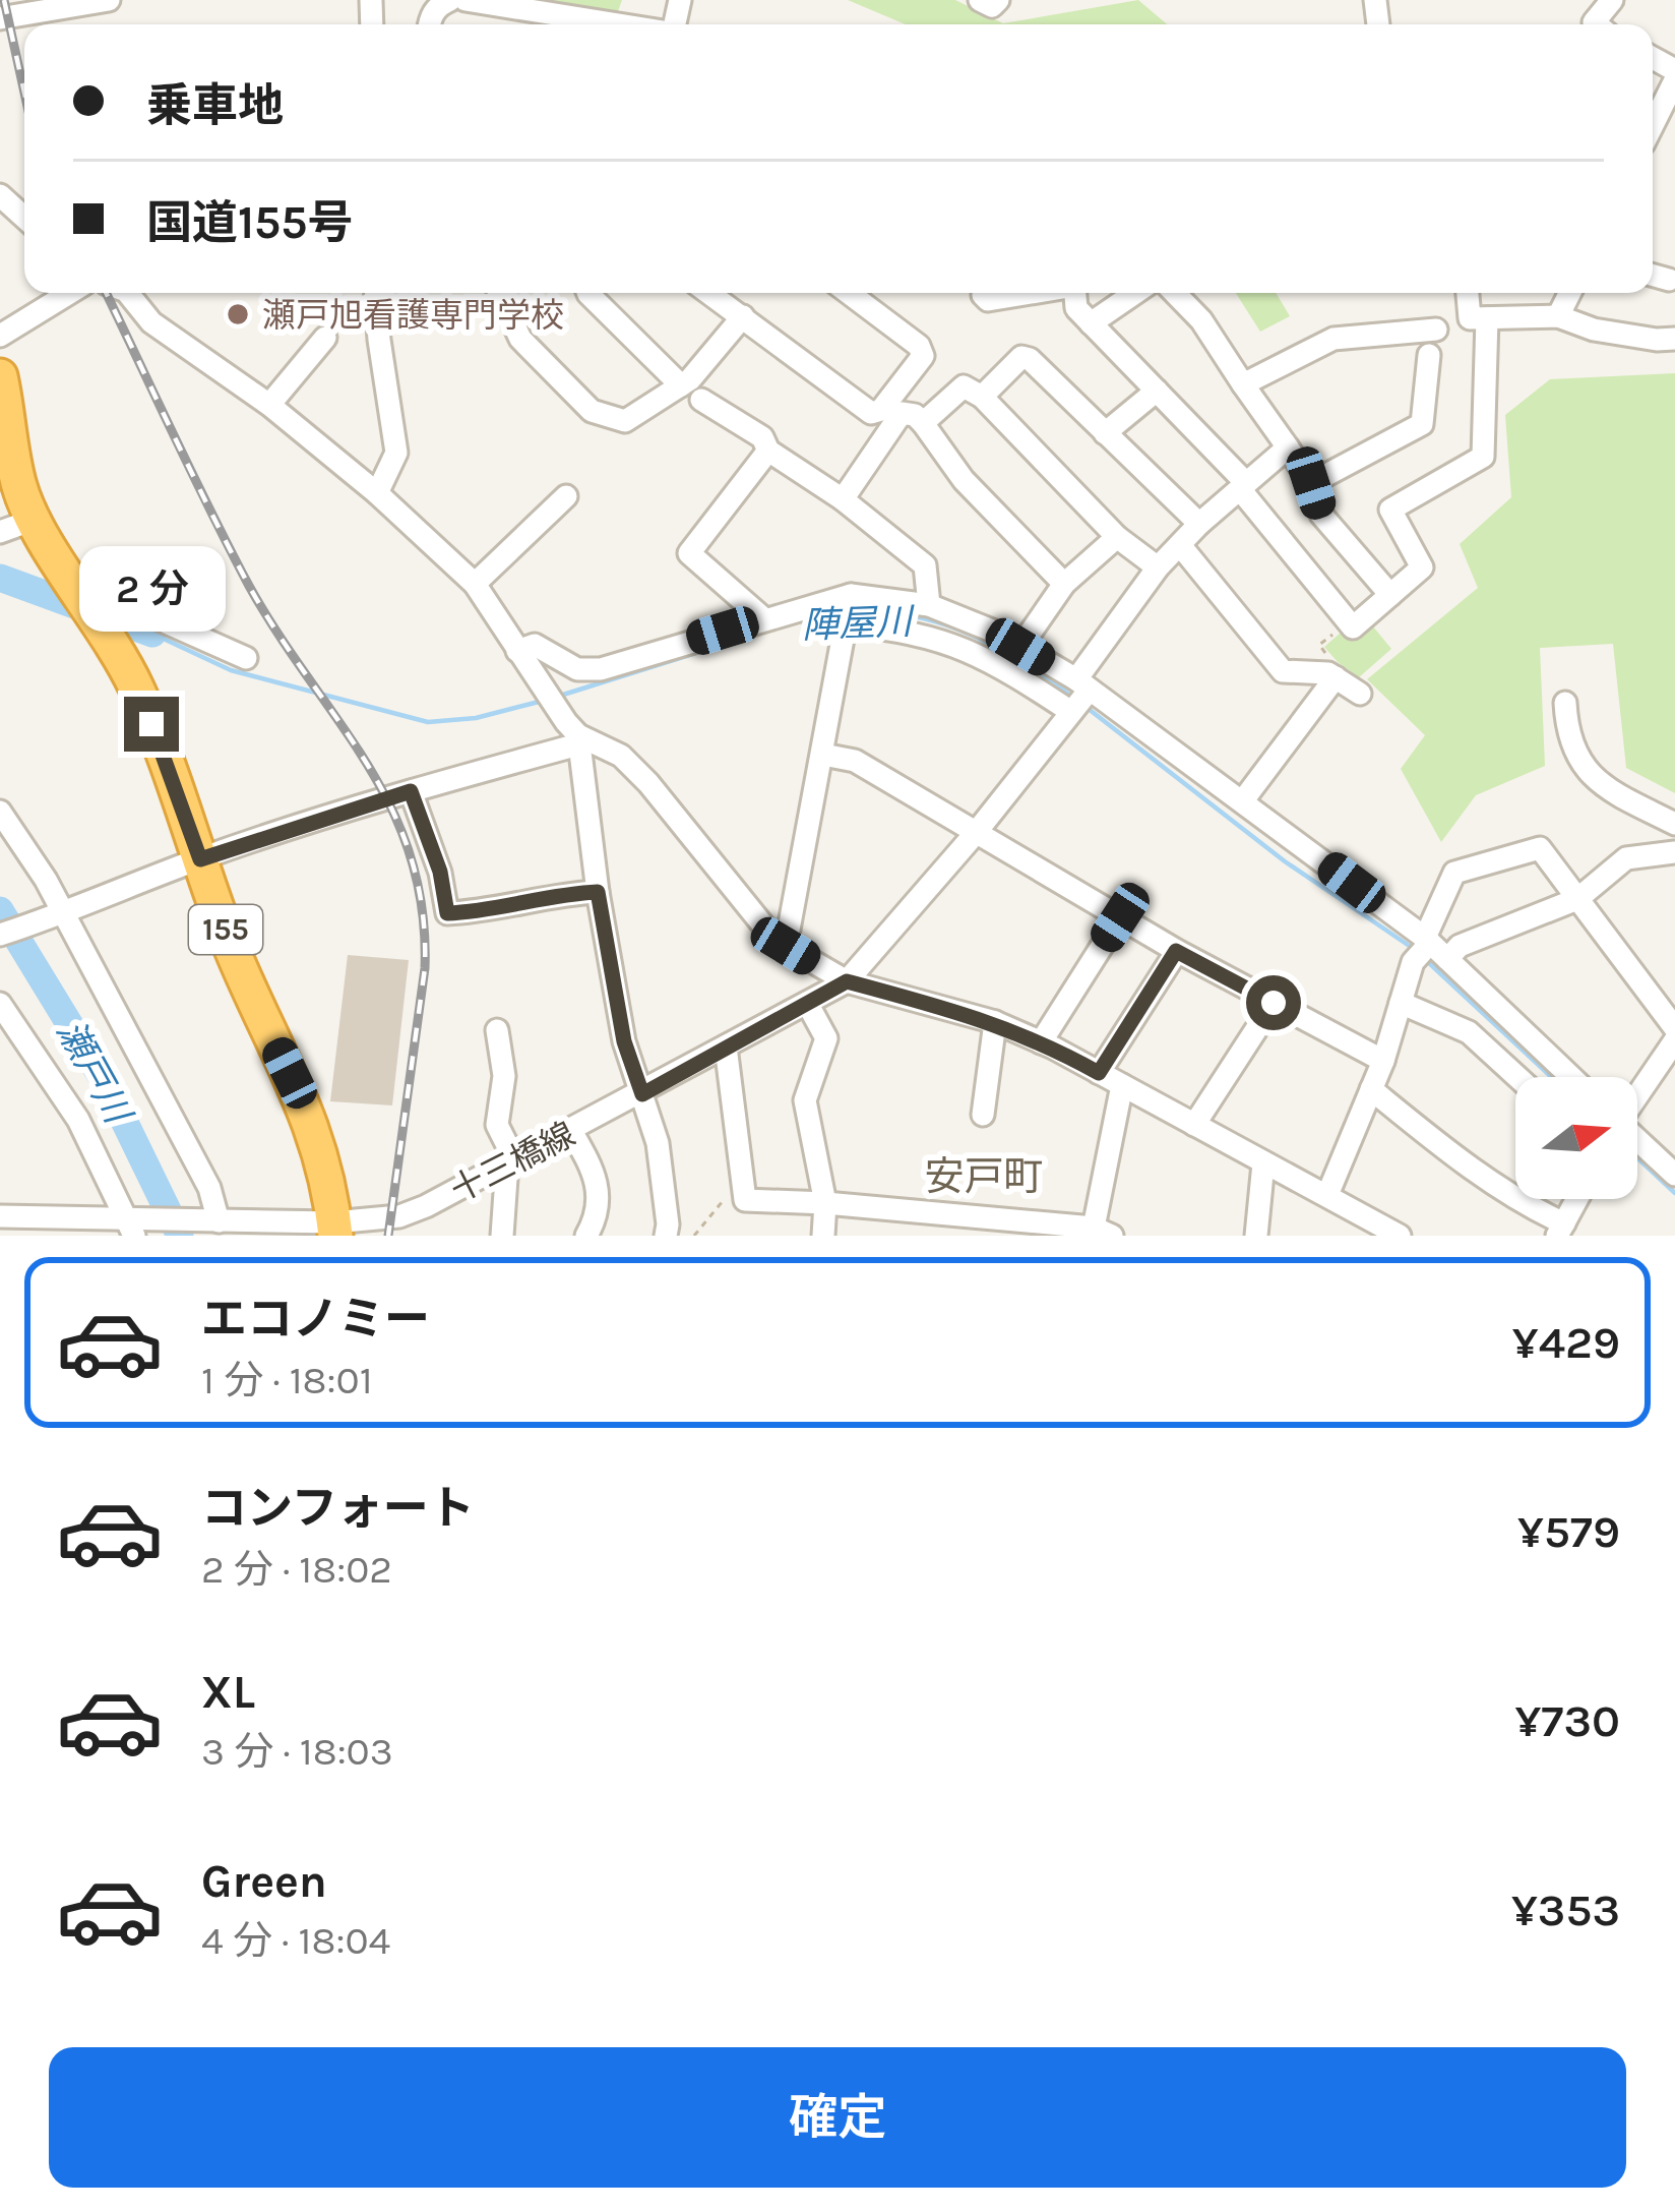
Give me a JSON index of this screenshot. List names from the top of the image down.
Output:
{
  "streets": {
    "highway": ["155"],
    "street": ["十三橋線"]
  },
  "crossings": [
    ["155", "十三橋線"]
  ],
  "districts": ["安戸町"],
  "water": ["陣屋川", "瀬戸川"],
  "places": ["瀬戸旭看護専門学校"],
  "north": "right",
  "page": {
    "banner": ["乗車地", "国道155号"],
    "bubble": "2 分",
    "list": [
      {
        "name": "エコノミー",
        "note": "1 分 · 18:01",
        "value": "¥429"
      },
      {
        "name": "コンフォート",
        "note": "2 分 · 18:02",
        "value": "¥579"
      },
      {
        "name": "XL",
        "note": "3 分 · 18:03",
        "value": "¥730"
      },
      {
        "name": "Green",
        "note": "4 分 · 18:04",
        "value": "¥353"
      }
    ],
    "buttons": "確定"
  }
}
